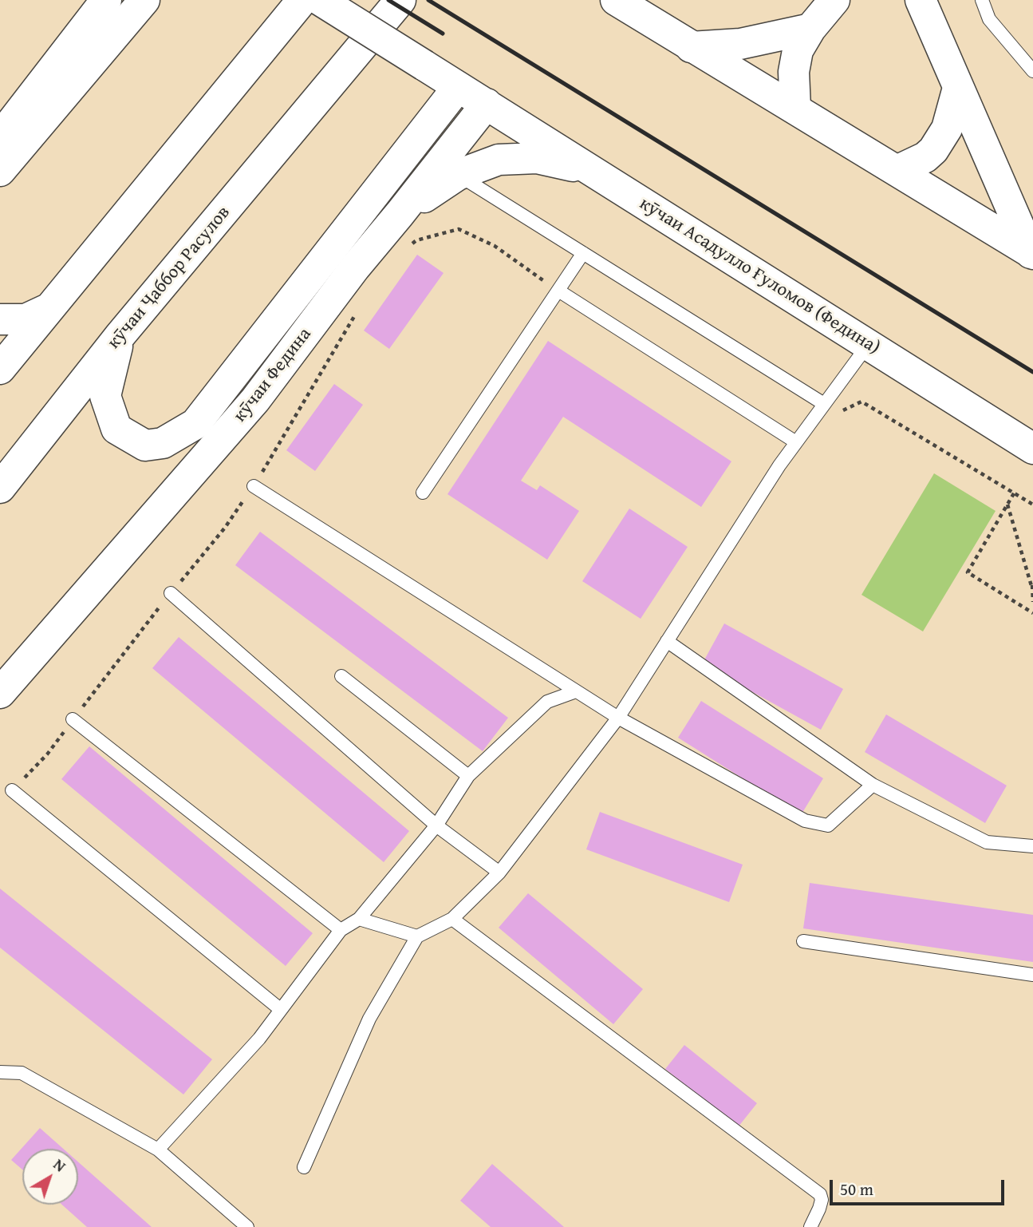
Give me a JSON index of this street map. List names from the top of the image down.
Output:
{
  "streets": {
    "street": ["кӯчаи Асадулло Ғуломов (Федина)", "кӯчаи Ҷаббор Расулов", "кӯчаи Федина"]
  },
  "crossings": [
    ["кӯчаи Асадулло Ғуломов (Федина)", "кӯчаи Федина"]
  ],
  "scale_bar": "50 m",
  "north": "top right"
}
